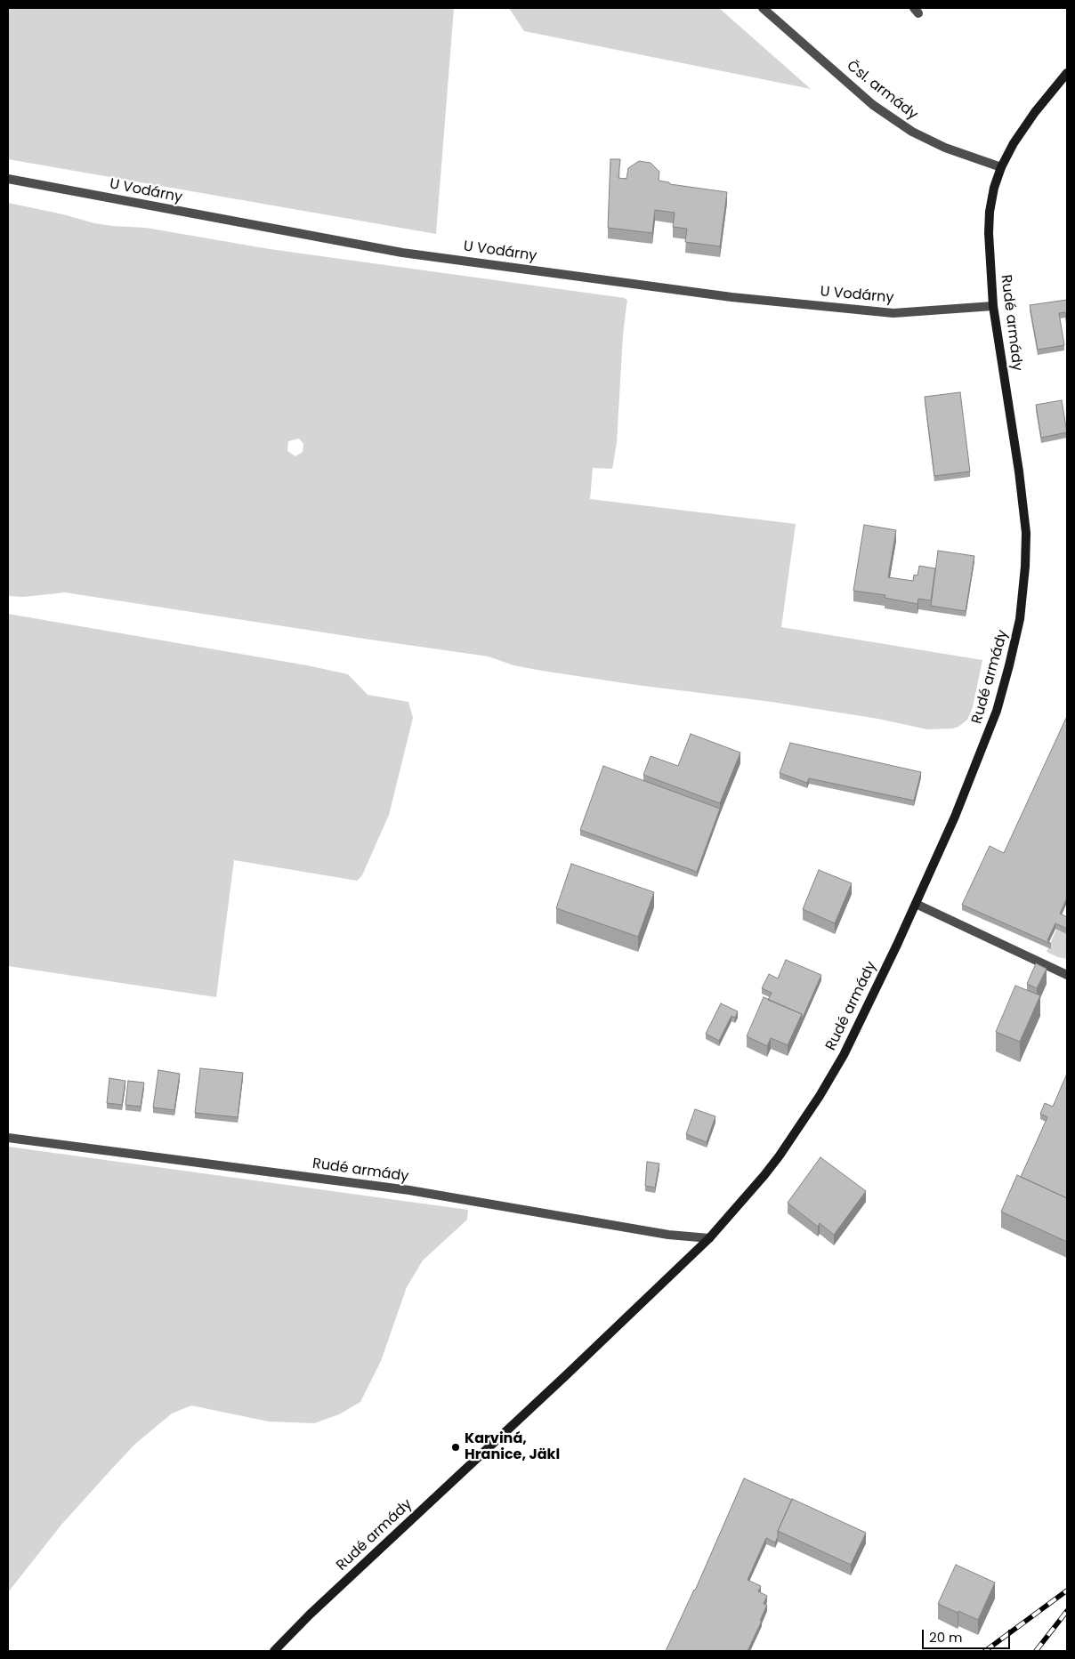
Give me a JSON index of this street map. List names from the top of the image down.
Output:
{
  "streets": {
    "main road": ["Rudé armády"],
    "street": ["Čsl. armády", "U Vodárny"]
  },
  "crossings": [
    ["Čsl. armády", "Rudé armády"],
    ["U Vodárny", "Rudé armády"]
  ],
  "places": ["Karviná, Hranice, Jäkl"],
  "scale_bar": "20 m"
}
